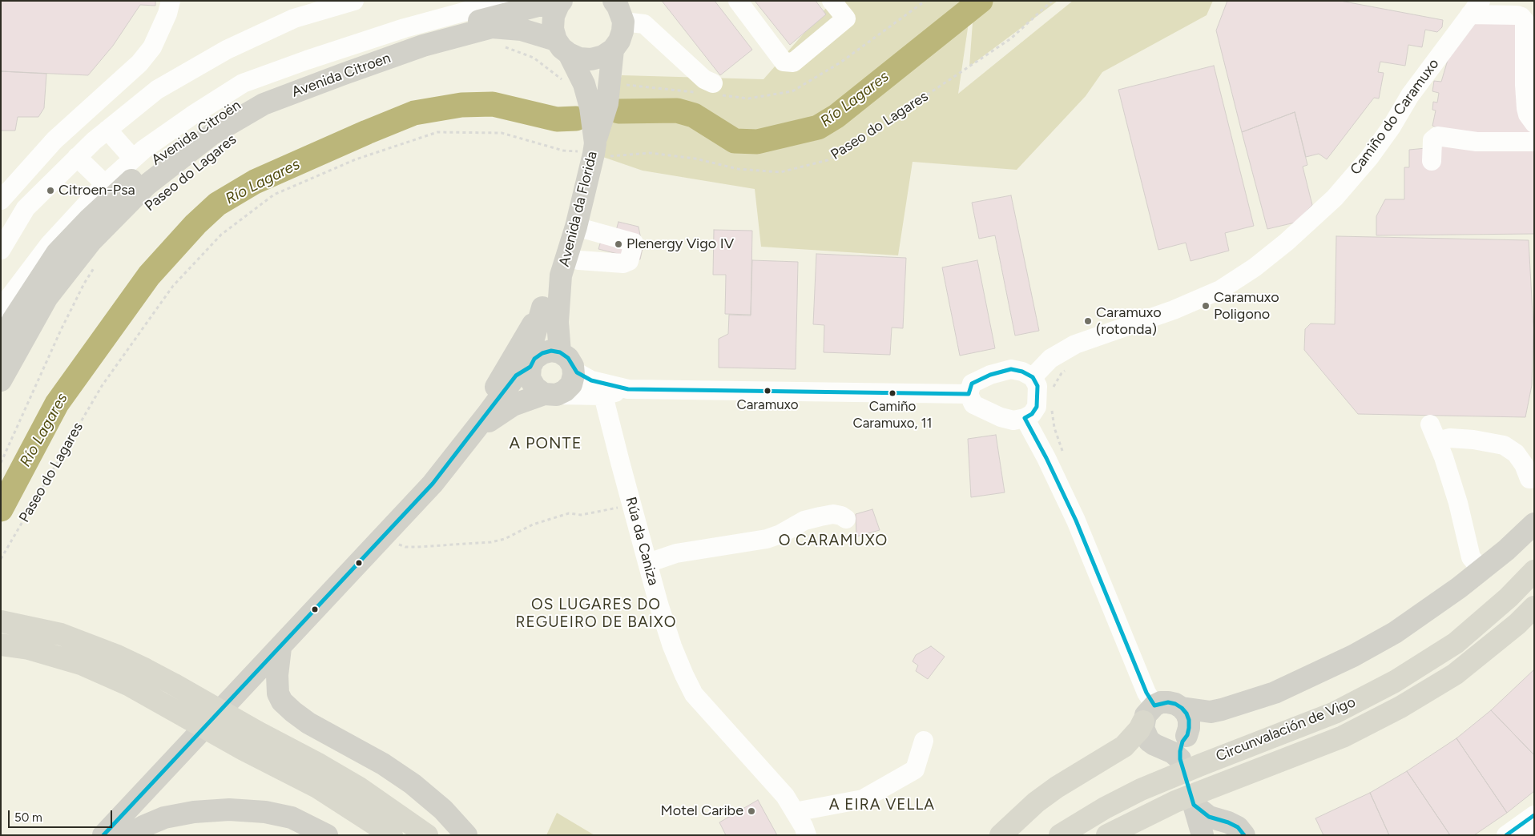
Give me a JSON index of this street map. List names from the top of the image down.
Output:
{
  "streets": {
    "highway": ["Circunvalación de Vigo"],
    "main road": ["Avenida Citroen", "Avenida Citroën", "Avenida da Florida"],
    "street": ["Camiño do Caramuxo", "Rúa da Caniza"],
    "path": ["Paseo do Lagares"]
  },
  "crossings": [
    ["Avenida Citroen", "Avenida Citroën"],
    ["Avenida Citroen", "Avenida da Florida"],
    ["Paseo do Lagares", "Avenida da Florida"],
    ["Avenida Citroën", "Avenida da Florida"]
  ],
  "districts": [
    "A PONTE",
    "O CARAMUXO",
    "OS LUGARES DO REGUEIRO DE BAIXO",
    "A EIRA VELLA"
  ],
  "water": ["Río Lagares"],
  "places": [
    "Citroen-Psa",
    "Plenergy Vigo IV",
    "Caramuxo Poligono",
    "Caramuxo (rotonda)",
    "Caramuxo",
    "Camiño Caramuxo, 11",
    "Motel Caribe"
  ],
  "scale_bar": "50 m"
}
